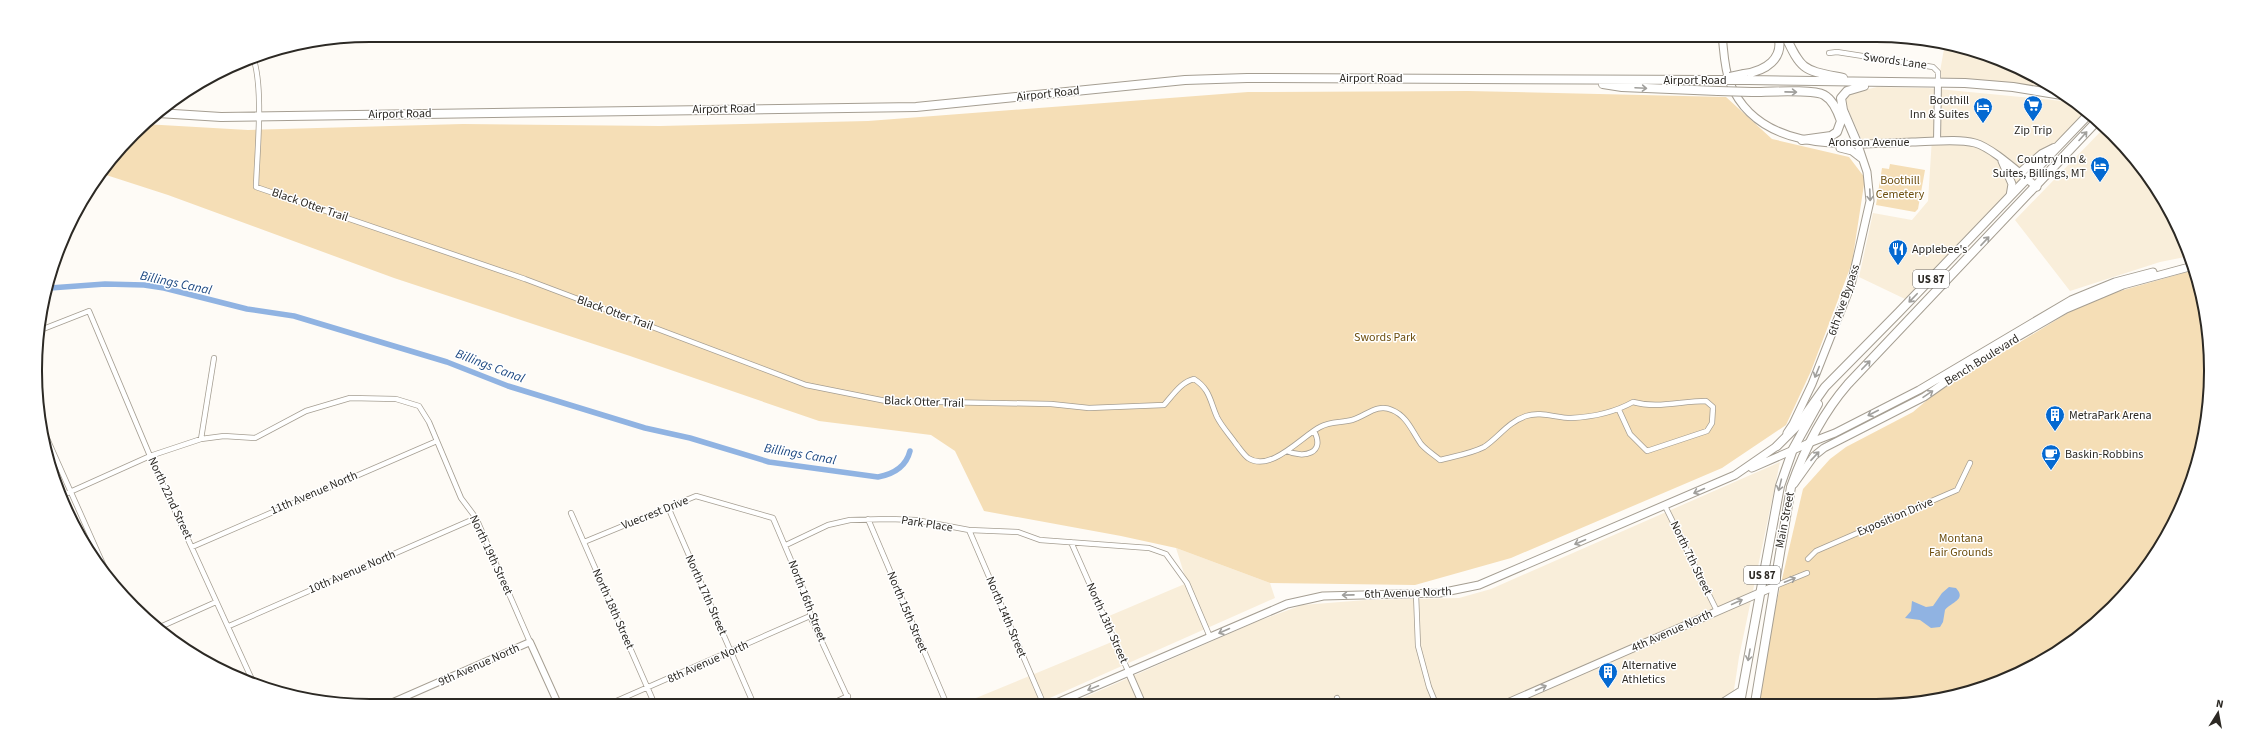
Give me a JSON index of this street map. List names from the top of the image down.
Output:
{
  "streets": {
    "highway": ["Airport Road", "US 87", "Main Street"],
    "main road": [
      "Aronson Avenue",
      "6th Ave Bypass",
      "Bench Boulevard",
      "6th Avenue North",
      "4th Avenue North"
    ],
    "street": [
      "Swords Lane",
      "Black Otter Trail",
      "11th Avenue North",
      "North 22nd Street",
      "Vuecrest Drive",
      "Exposition Drive",
      "Park Place",
      "North 19th Street",
      "North 7th Street",
      "10th Avenue North",
      "North 17th Street",
      "North 16th Street",
      "North 18th Street",
      "North 15th Street",
      "North 14th Street",
      "North 13th Street",
      "8th Avenue North",
      "9th Avenue North"
    ]
  },
  "crossings": [
    ["Swords Lane", "Airport Road"],
    ["Swords Lane", "Aronson Avenue"],
    ["Airport Road", "Black Otter Trail"],
    ["Aronson Avenue", "US 87"],
    ["Aronson Avenue", "6th Ave Bypass"],
    ["Aronson Avenue", "Main Street"],
    ["US 87", "Main Street"],
    ["6th Ave Bypass", "6th Avenue North"],
    ["Bench Boulevard", "Main Street"],
    ["11th Avenue North", "North 22nd Street"],
    ["11th Avenue North", "North 19th Street"],
    ["North 22nd Street", "10th Avenue North"],
    ["Vuecrest Drive", "North 17th Street"],
    ["Vuecrest Drive", "North 16th Street"],
    ["Vuecrest Drive", "North 18th Street"],
    ["Main Street", "4th Avenue North"],
    ["Park Place", "6th Avenue North"],
    ["Park Place", "North 16th Street"],
    ["Park Place", "North 15th Street"],
    ["Park Place", "North 14th Street"],
    ["Park Place", "North 13th Street"],
    ["North 19th Street", "10th Avenue North"],
    ["North 19th Street", "9th Avenue North"],
    ["North 7th Street", "6th Avenue North"],
    ["North 7th Street", "4th Avenue North"],
    ["6th Avenue North", "North 13th Street"],
    ["North 17th Street", "8th Avenue North"],
    ["North 16th Street", "8th Avenue North"],
    ["North 18th Street", "8th Avenue North"]
  ],
  "one_way": ["6th Ave Bypass", "6th Avenue North", "4th Avenue North"],
  "water": ["Billings Canal"],
  "parks": ["Boothill Cemetery", "Swords Park", "Montana Fair Grounds"],
  "places": {
    "supermarket": ["Zip Trip"],
    "hotel": ["Boothill Inn & Suites", "Country Inn & Suites, Billings, MT"],
    "restaurant": ["Applebee's"],
    "building": ["MetraPark Arena", "Alternative Athletics"],
    "cafe": ["Baskin-Robbins"]
  },
  "north": "top"
}
